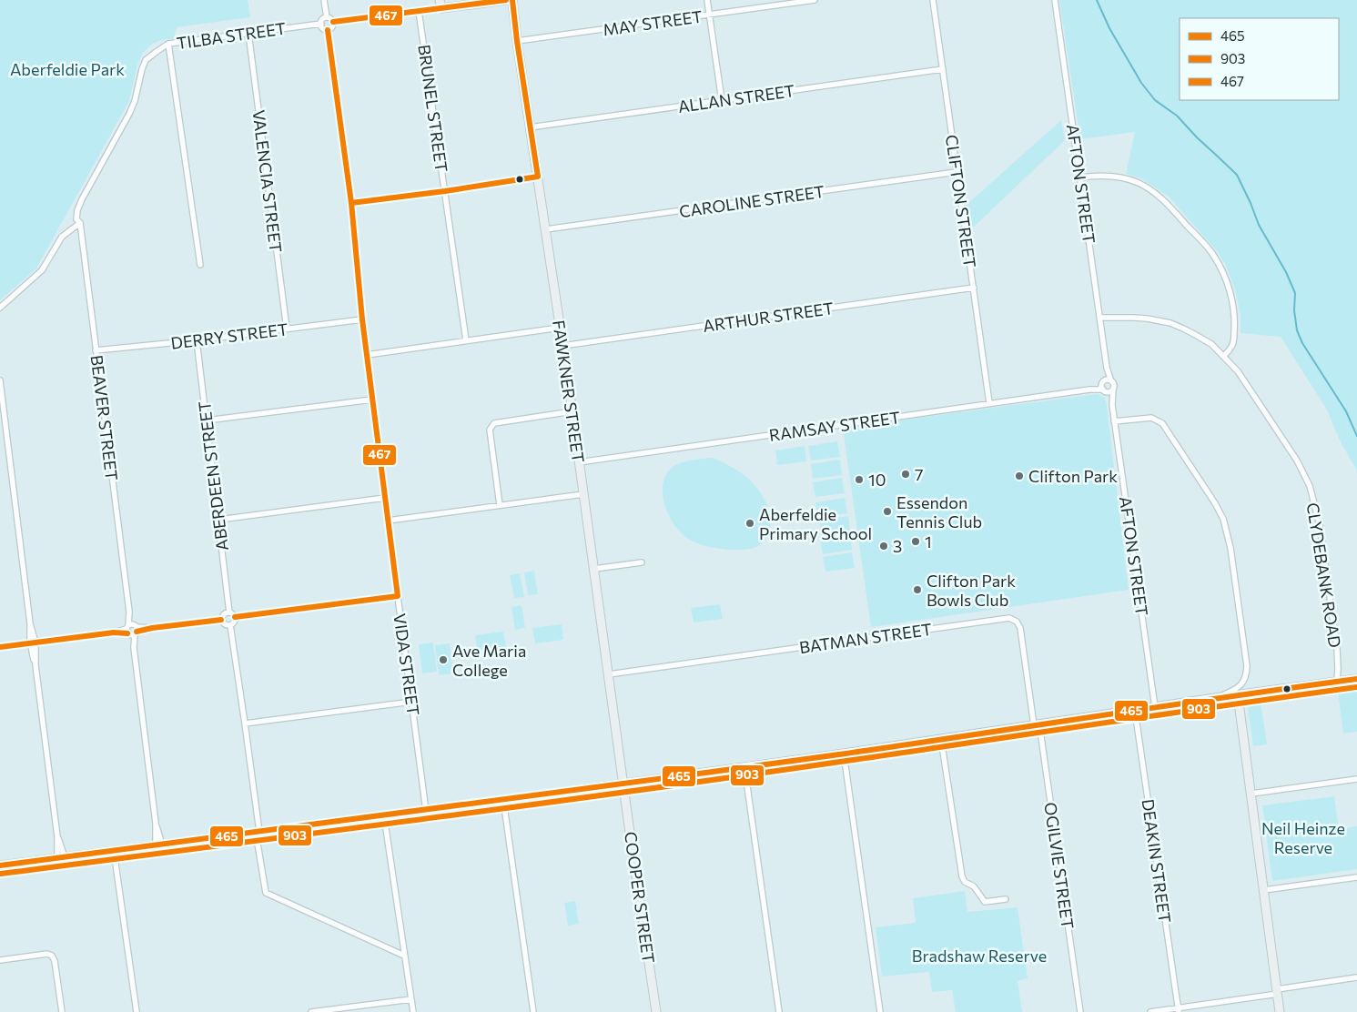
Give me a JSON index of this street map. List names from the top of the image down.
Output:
{
  "streets": {
    "main road": ["FAWKNER STREET", "COOPER STREET"],
    "street": [
      "MAY STREET",
      "TILBA STREET",
      "ALLAN STREET",
      "BRUNEL STREET",
      "VALENCIA STREET",
      "AFTON STREET",
      "CAROLINE STREET",
      "CLIFTON STREET",
      "ARTHUR STREET",
      "DERRY STREET",
      "BEAVER STREET",
      "RAMSAY STREET",
      "ABERDEEN STREET",
      "CLYDEBANK ROAD",
      "BATMAN STREET",
      "VIDA STREET",
      "DEAKIN STREET",
      "OGILVIE STREET"
    ]
  },
  "crossings": [
    ["MAY STREET", "FAWKNER STREET"],
    ["TILBA STREET", "VALENCIA STREET"],
    ["TILBA STREET", "BEAVER STREET"],
    ["TILBA STREET", "VIDA STREET"],
    ["ALLAN STREET", "CLIFTON STREET"],
    ["ALLAN STREET", "FAWKNER STREET"],
    ["VALENCIA STREET", "DERRY STREET"],
    ["AFTON STREET", "RAMSAY STREET"],
    ["AFTON STREET", "CLYDEBANK ROAD"],
    ["CAROLINE STREET", "CLIFTON STREET"],
    ["CAROLINE STREET", "FAWKNER STREET"],
    ["CLIFTON STREET", "ARTHUR STREET"],
    ["CLIFTON STREET", "RAMSAY STREET"],
    ["ARTHUR STREET", "FAWKNER STREET"],
    ["DERRY STREET", "BEAVER STREET"],
    ["DERRY STREET", "ABERDEEN STREET"],
    ["DERRY STREET", "VIDA STREET"],
    ["FAWKNER STREET", "RAMSAY STREET"],
    ["FAWKNER STREET", "BATMAN STREET"],
    ["FAWKNER STREET", "COOPER STREET"],
    ["BATMAN STREET", "OGILVIE STREET"]
  ],
  "parks": ["Aberfeldie Park", "Neil Heinze Reserve", "Bradshaw Reserve"],
  "places": [
    "7",
    "Clifton Park",
    "10",
    "Essendon Tennis Club",
    "Aberfeldie Primary School",
    "1",
    "3",
    "Clifton Park Bowls Club",
    "Ave Maria College"
  ],
  "lines": ["transit line 467", "transit line 465", "transit line 903"],
  "legend": ["465", "903", "467"]
}
